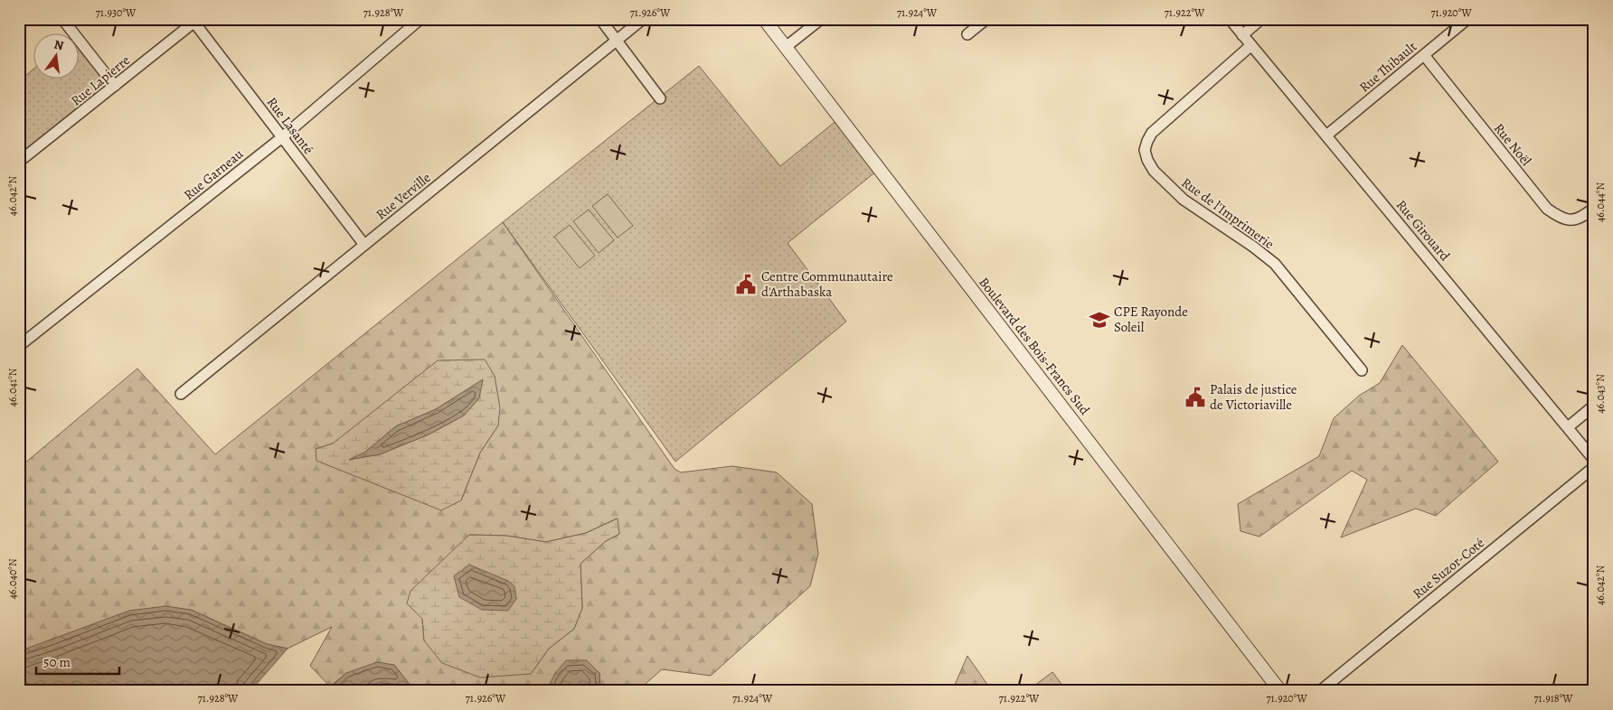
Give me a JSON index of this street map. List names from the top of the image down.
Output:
{
  "streets": {
    "street": [
      "Rue Thibault",
      "Rue Lapierre",
      "Rue Lasanté",
      "Rue Noël",
      "Rue Garneau",
      "Rue Verville",
      "Rue de l'Imprimerie",
      "Rue Girouard",
      "Boulevard des Bois-Francs Sud",
      "Rue Suzor-Coté"
    ]
  },
  "crossings": [
    ["Rue Thibault", "Rue Noël"],
    ["Rue Thibault", "Rue Girouard"],
    ["Rue Lapierre", "Rue Lasanté"],
    ["Rue Lasanté", "Rue Garneau"],
    ["Rue Lasanté", "Rue Verville"],
    ["Rue de l'Imprimerie", "Rue Girouard"]
  ],
  "places": {
    "public building": ["Centre Communautaire d'Arthabaska", "Palais de justice de Victoriaville"],
    "school or university": ["CPE Rayonde Soleil"]
  },
  "scale_bar": "50 m",
  "north": "top",
  "coordinates": [
    "71.930°W",
    "71.928°W",
    "71.926°W",
    "71.924°W",
    "71.922°W",
    "71.920°W",
    "46.042°N",
    "46.044°N",
    "46.041°N",
    "46.043°N",
    "46.040°N",
    "71.918°W"
  ]
}
